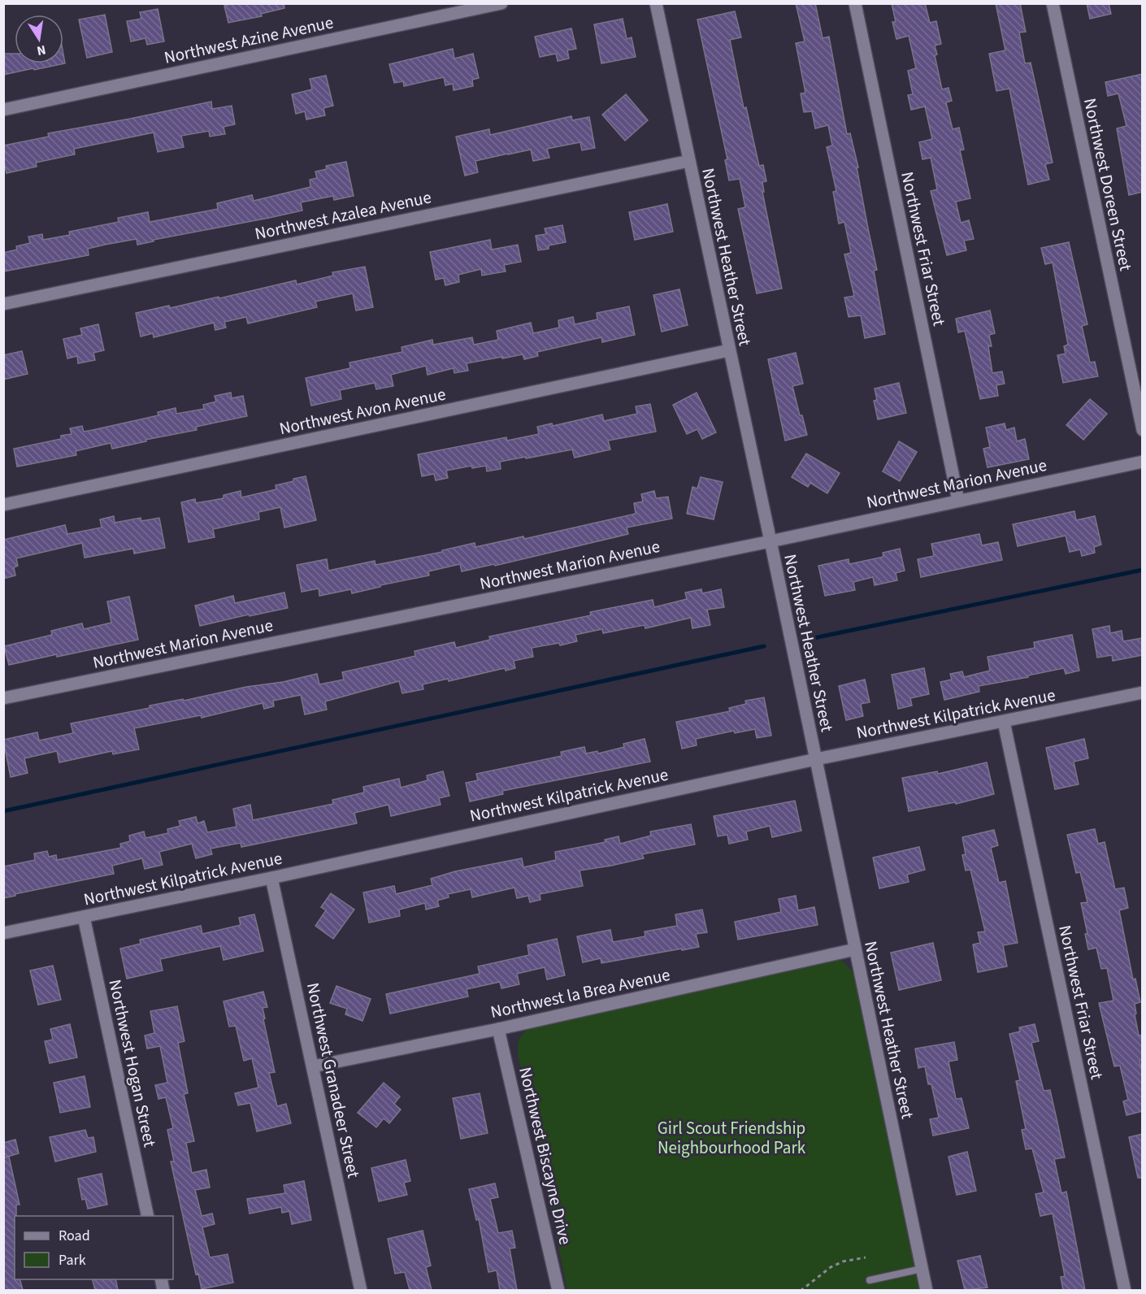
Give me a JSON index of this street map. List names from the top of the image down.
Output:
{
  "streets": {
    "street": [
      "Northwest Azine Avenue",
      "Northwest Doreen Street",
      "Northwest Azalea Avenue",
      "Northwest Friar Street",
      "Northwest Heather Street",
      "Northwest Avon Avenue",
      "Northwest Marion Avenue",
      "Northwest Kilpatrick Avenue",
      "Northwest la Brea Avenue",
      "Northwest Hogan Street",
      "Northwest Granadeer Street",
      "Northwest Biscayne Drive"
    ]
  },
  "crossings": [
    ["Northwest Azalea Avenue", "Northwest Heather Street"],
    ["Northwest Friar Street", "Northwest Marion Avenue"],
    ["Northwest Friar Street", "Northwest Kilpatrick Avenue"],
    ["Northwest Heather Street", "Northwest Avon Avenue"],
    ["Northwest Heather Street", "Northwest Marion Avenue"],
    ["Northwest Heather Street", "Northwest Kilpatrick Avenue"],
    ["Northwest Heather Street", "Northwest la Brea Avenue"],
    ["Northwest Kilpatrick Avenue", "Northwest Hogan Street"],
    ["Northwest Kilpatrick Avenue", "Northwest Granadeer Street"],
    ["Northwest la Brea Avenue", "Northwest Granadeer Street"],
    ["Northwest la Brea Avenue", "Northwest Biscayne Drive"]
  ],
  "parks": ["Girl Scout Friendship Neighbourhood Park"],
  "legend": ["Road", "Park"],
  "north": "bottom"
}
